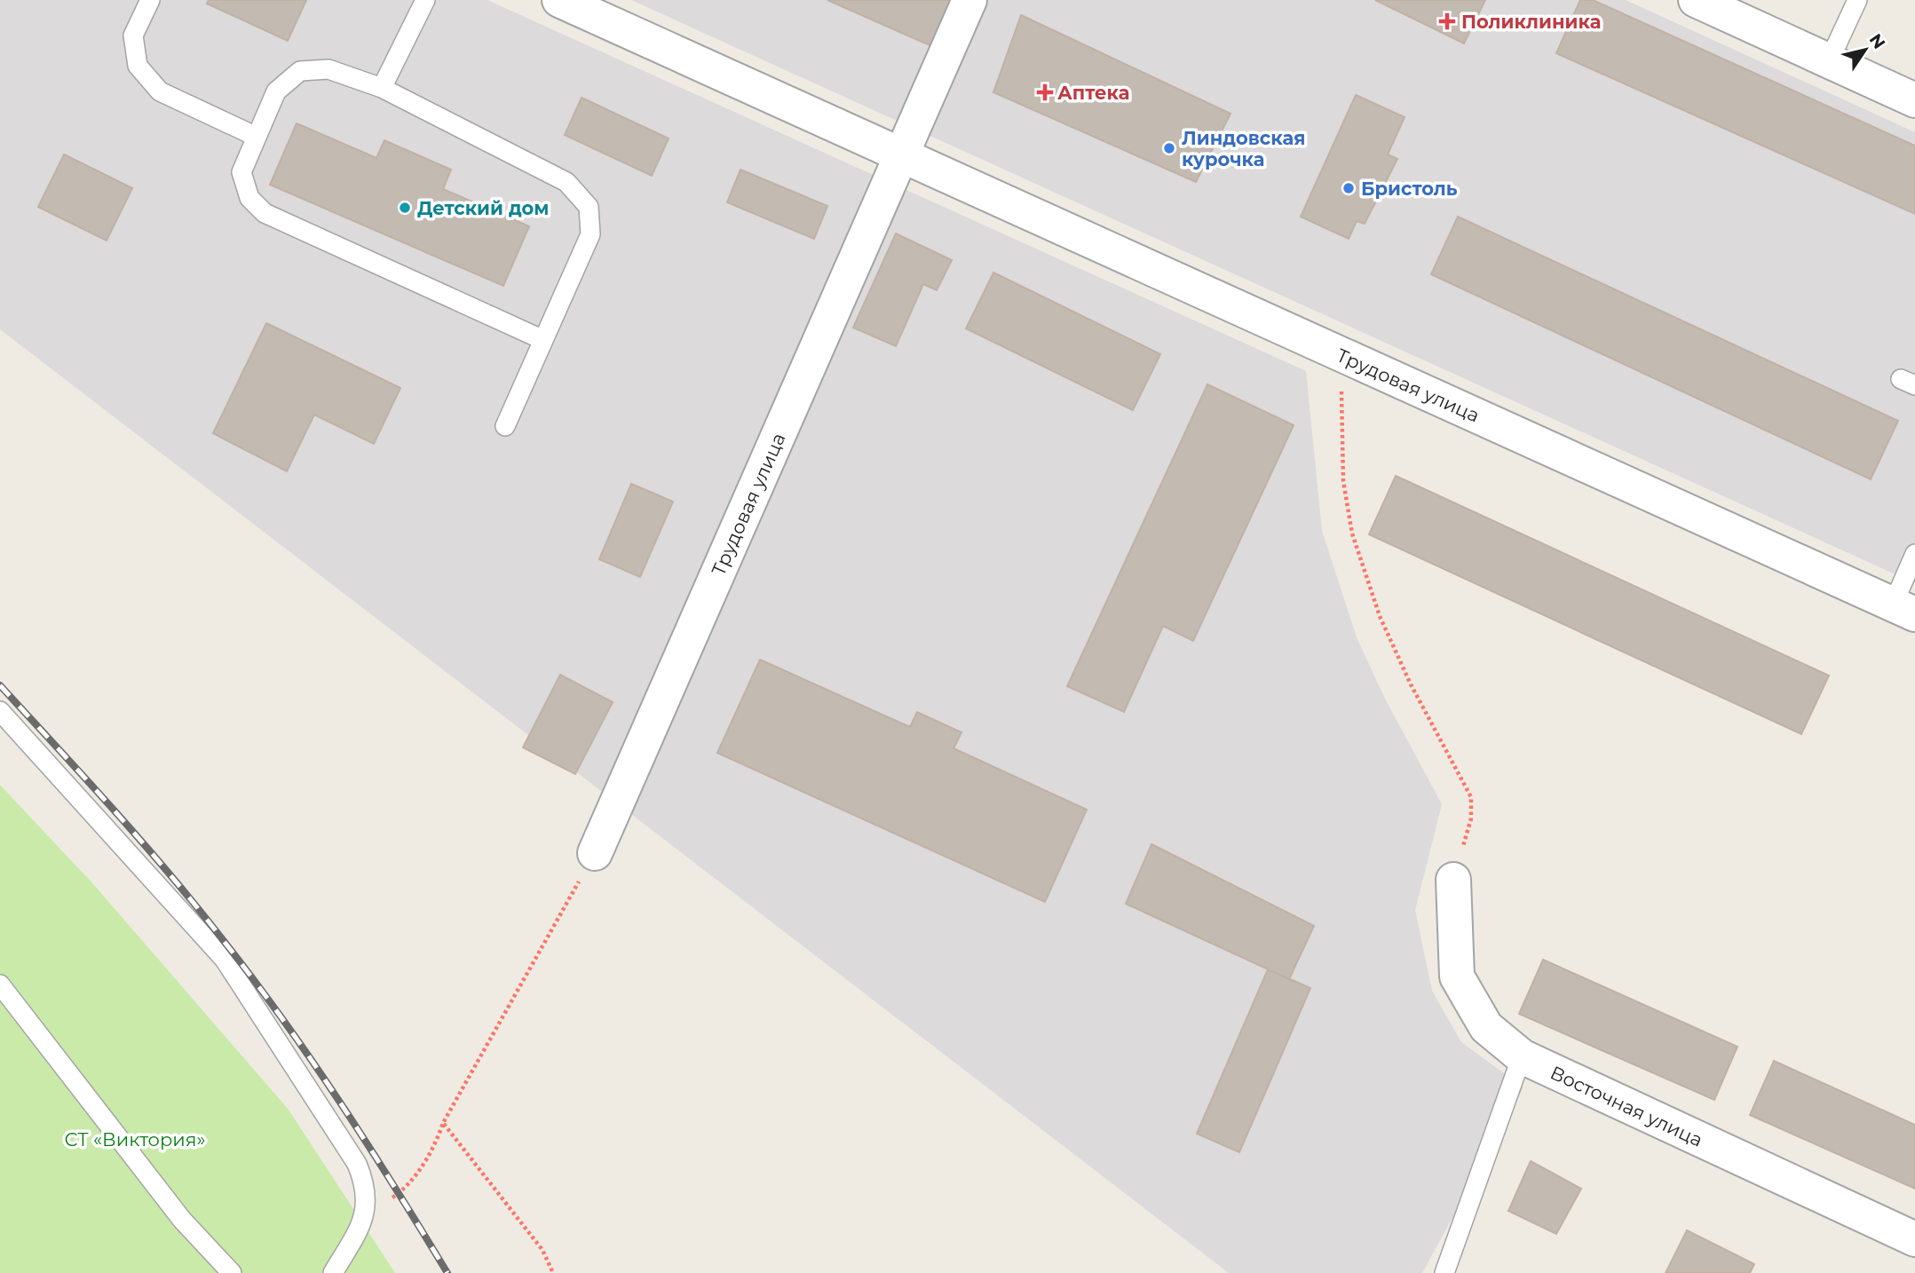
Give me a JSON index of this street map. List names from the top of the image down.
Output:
{
  "streets": {
    "street": ["Трудовая улица", "Восточная улица"]
  },
  "parks": ["СТ «Виктория»"],
  "places": {
    "health": ["Поликлиника", "Аптека"],
    "other": ["Линдовская курочка", "Бристоль", "Детский дом"]
  },
  "north": "top right"
}
